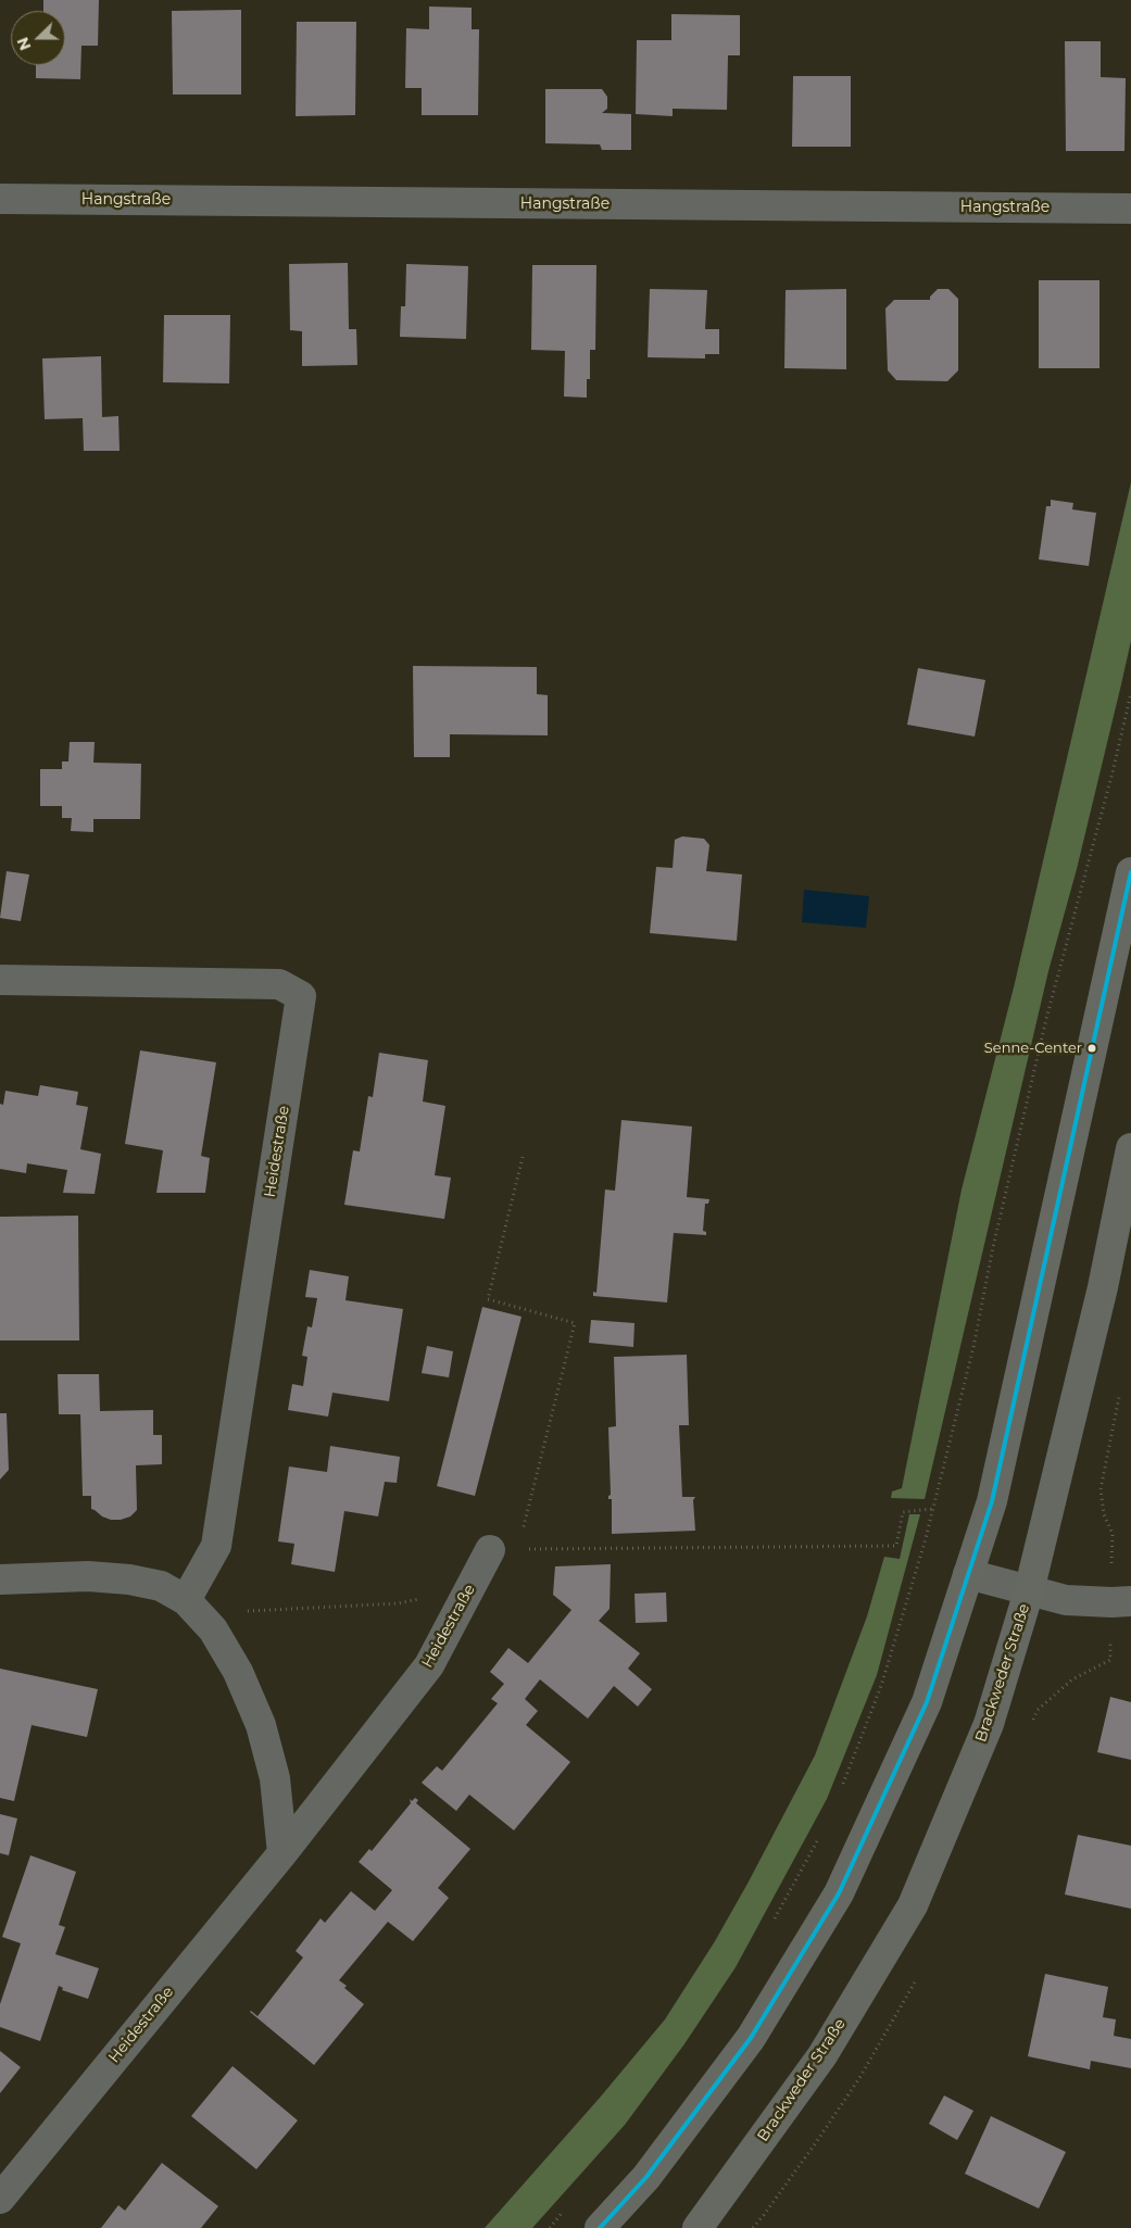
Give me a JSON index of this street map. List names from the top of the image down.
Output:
{
  "streets": {
    "main road": ["Brackweder Straße"],
    "street": ["Hangstraße", "Heidestraße"]
  },
  "places": ["Senne-Center"],
  "north": "left"
}
